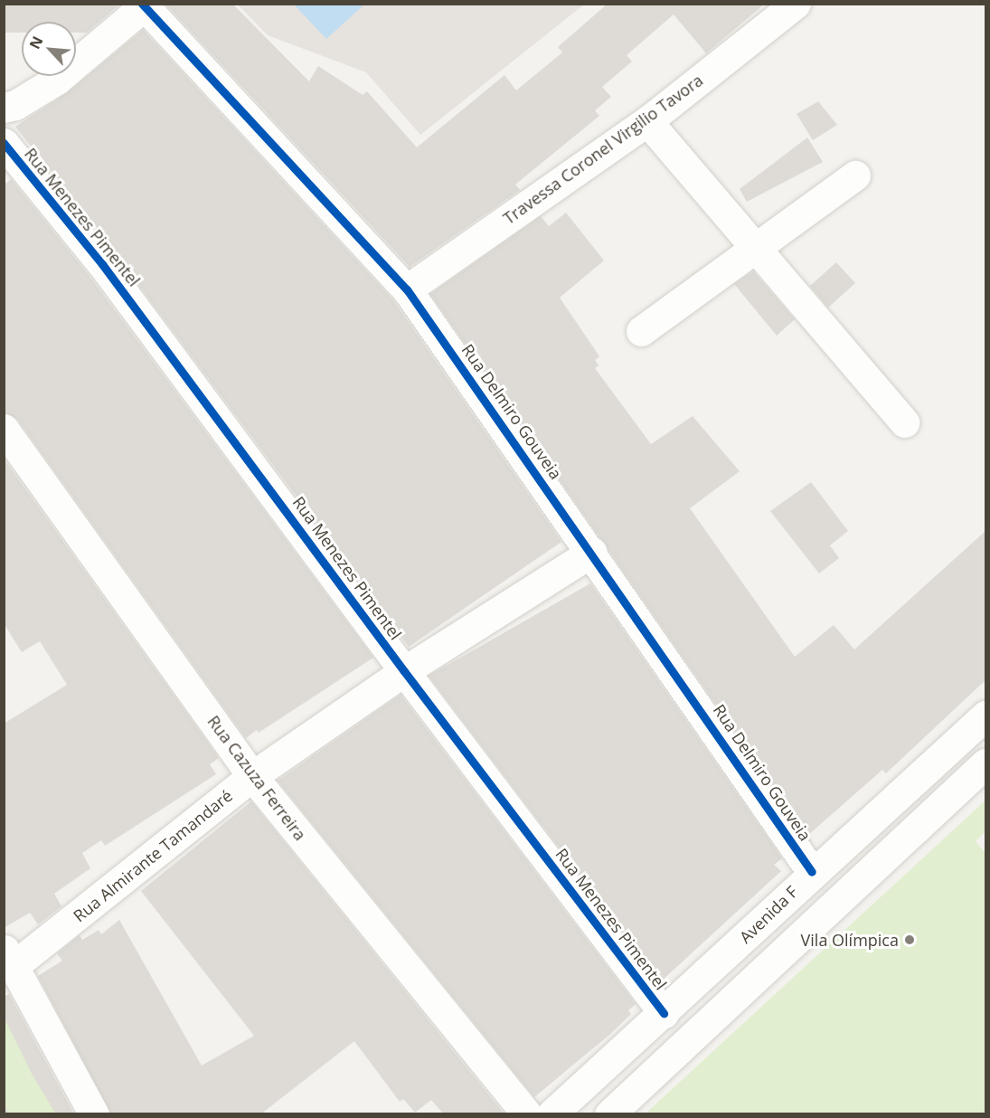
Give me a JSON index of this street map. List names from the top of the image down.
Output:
{
  "streets": {
    "street": [
      "Travessa Coronel Virgilio Tavora",
      "Rua Menezes Pimentel",
      "Rua Delmiro Gouveia",
      "Rua Cazuza Ferreira",
      "Rua Almirante Tamandaré",
      "Avenida F"
    ]
  },
  "crossings": [
    ["Travessa Coronel Virgilio Tavora", "Rua Delmiro Gouveia"],
    ["Rua Menezes Pimentel", "Rua Almirante Tamandaré"],
    ["Rua Menezes Pimentel", "Avenida F"],
    ["Rua Delmiro Gouveia", "Rua Almirante Tamandaré"],
    ["Rua Delmiro Gouveia", "Avenida F"],
    ["Rua Cazuza Ferreira", "Rua Almirante Tamandaré"]
  ],
  "places": ["Vila Olímpica"],
  "north": "top left"
}
